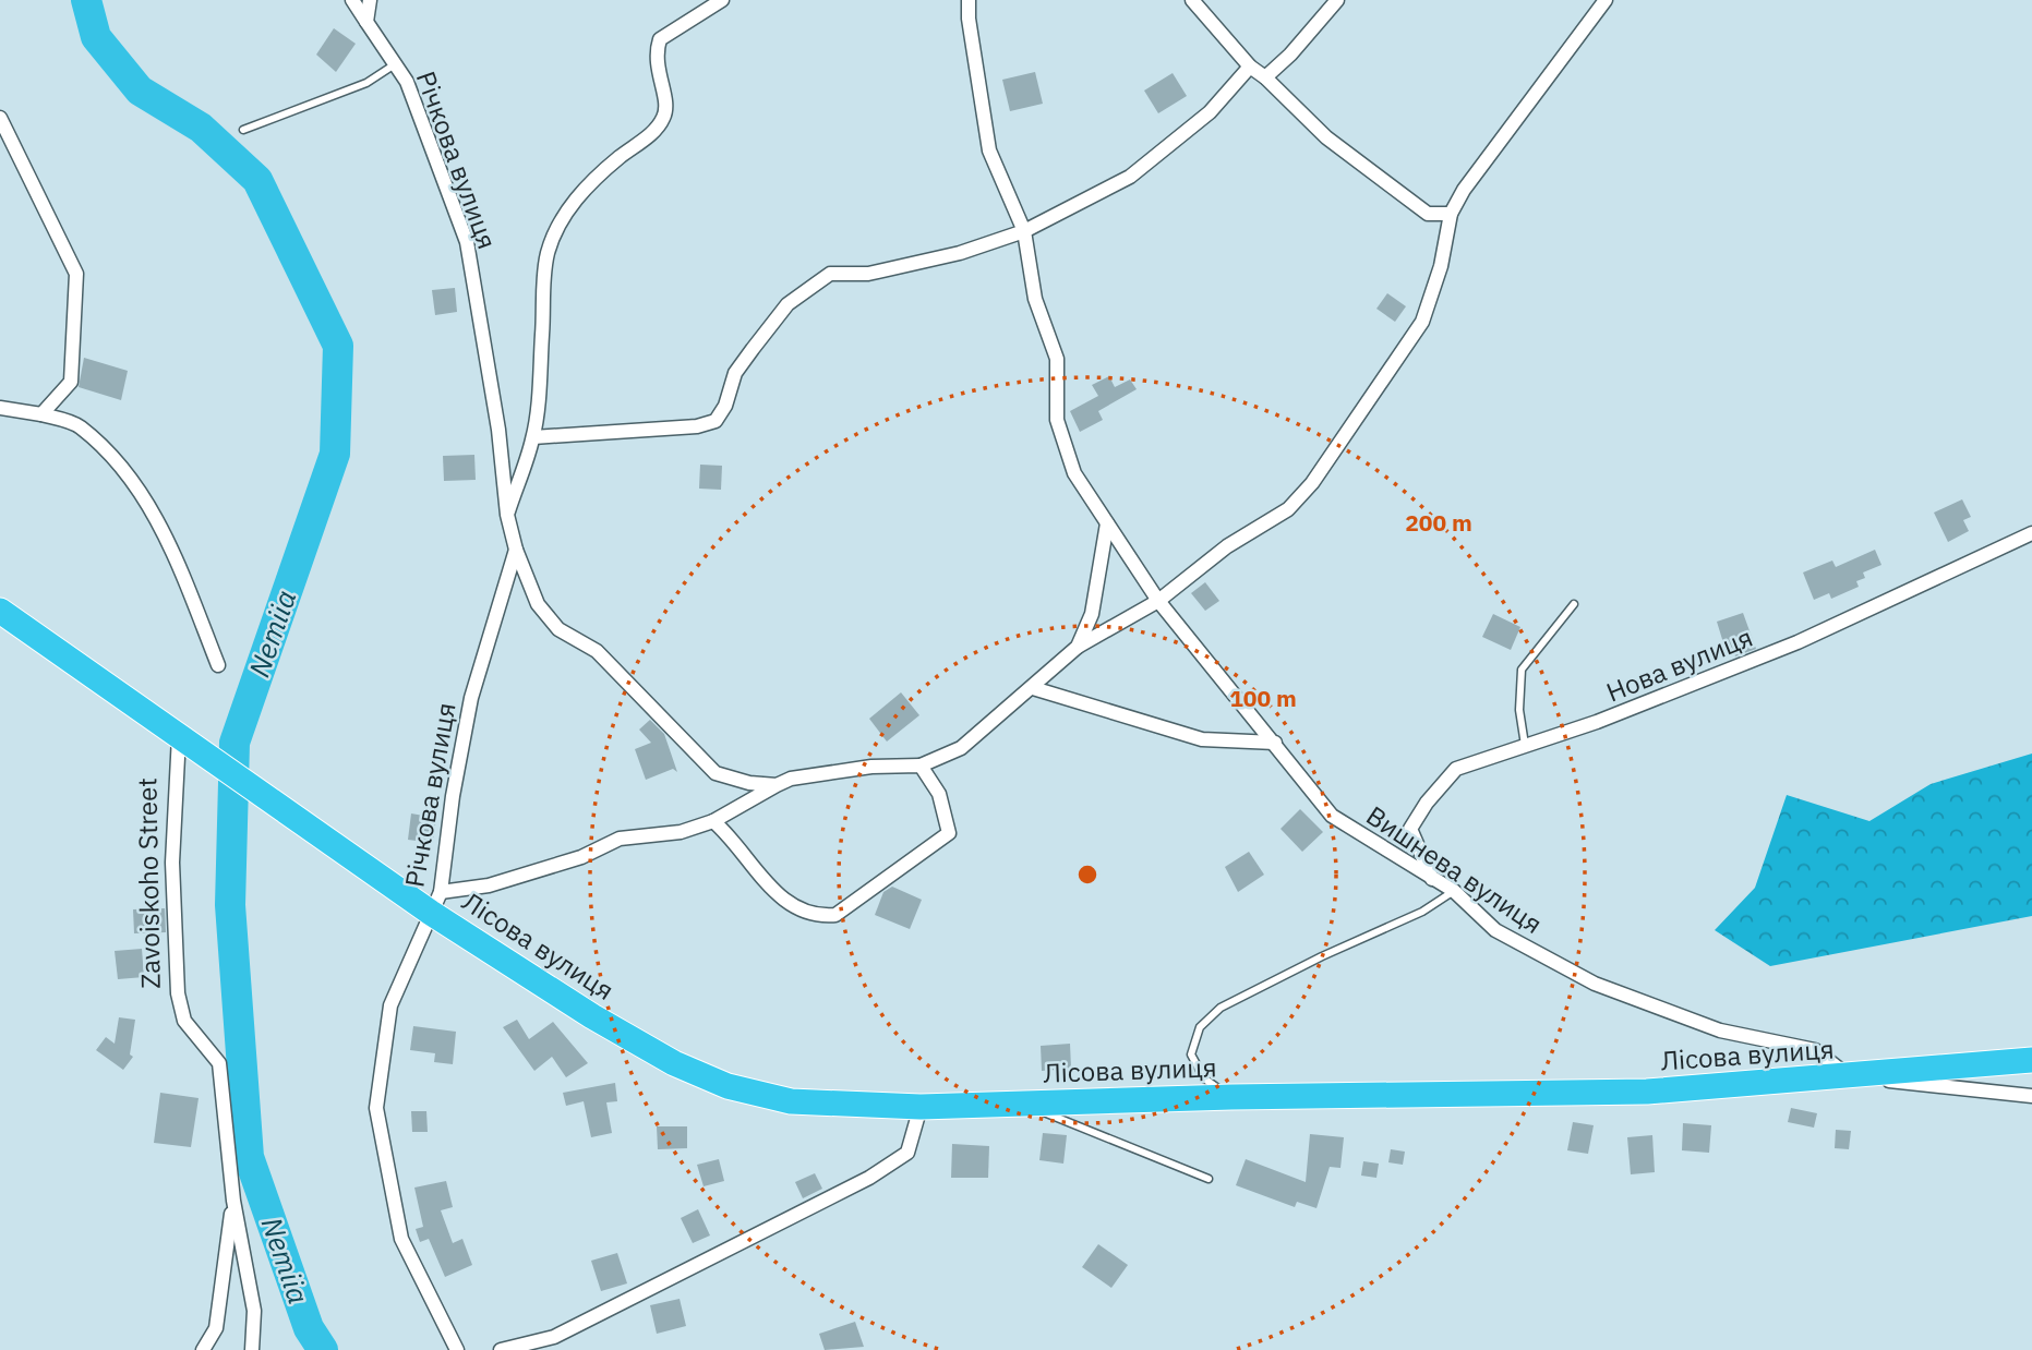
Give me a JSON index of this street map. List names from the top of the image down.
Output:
{
  "streets": {
    "highway": ["Лісова вулиця"],
    "street": [
      "Річкова вулиця",
      "Нова вулиця",
      "Вишнева вулиця",
      "Zavoiskoho Street"
    ]
  },
  "crossings": [
    ["Річкова вулиця", "Лісова вулиця"],
    ["Нова вулиця", "Вишнева вулиця"],
    ["Вишнева вулиця", "Лісова вулиця"],
    ["Zavoiskoho Street", "Лісова вулиця"]
  ],
  "water": ["Nemiia"],
  "rings": ["200 m", "100 m"]
}
